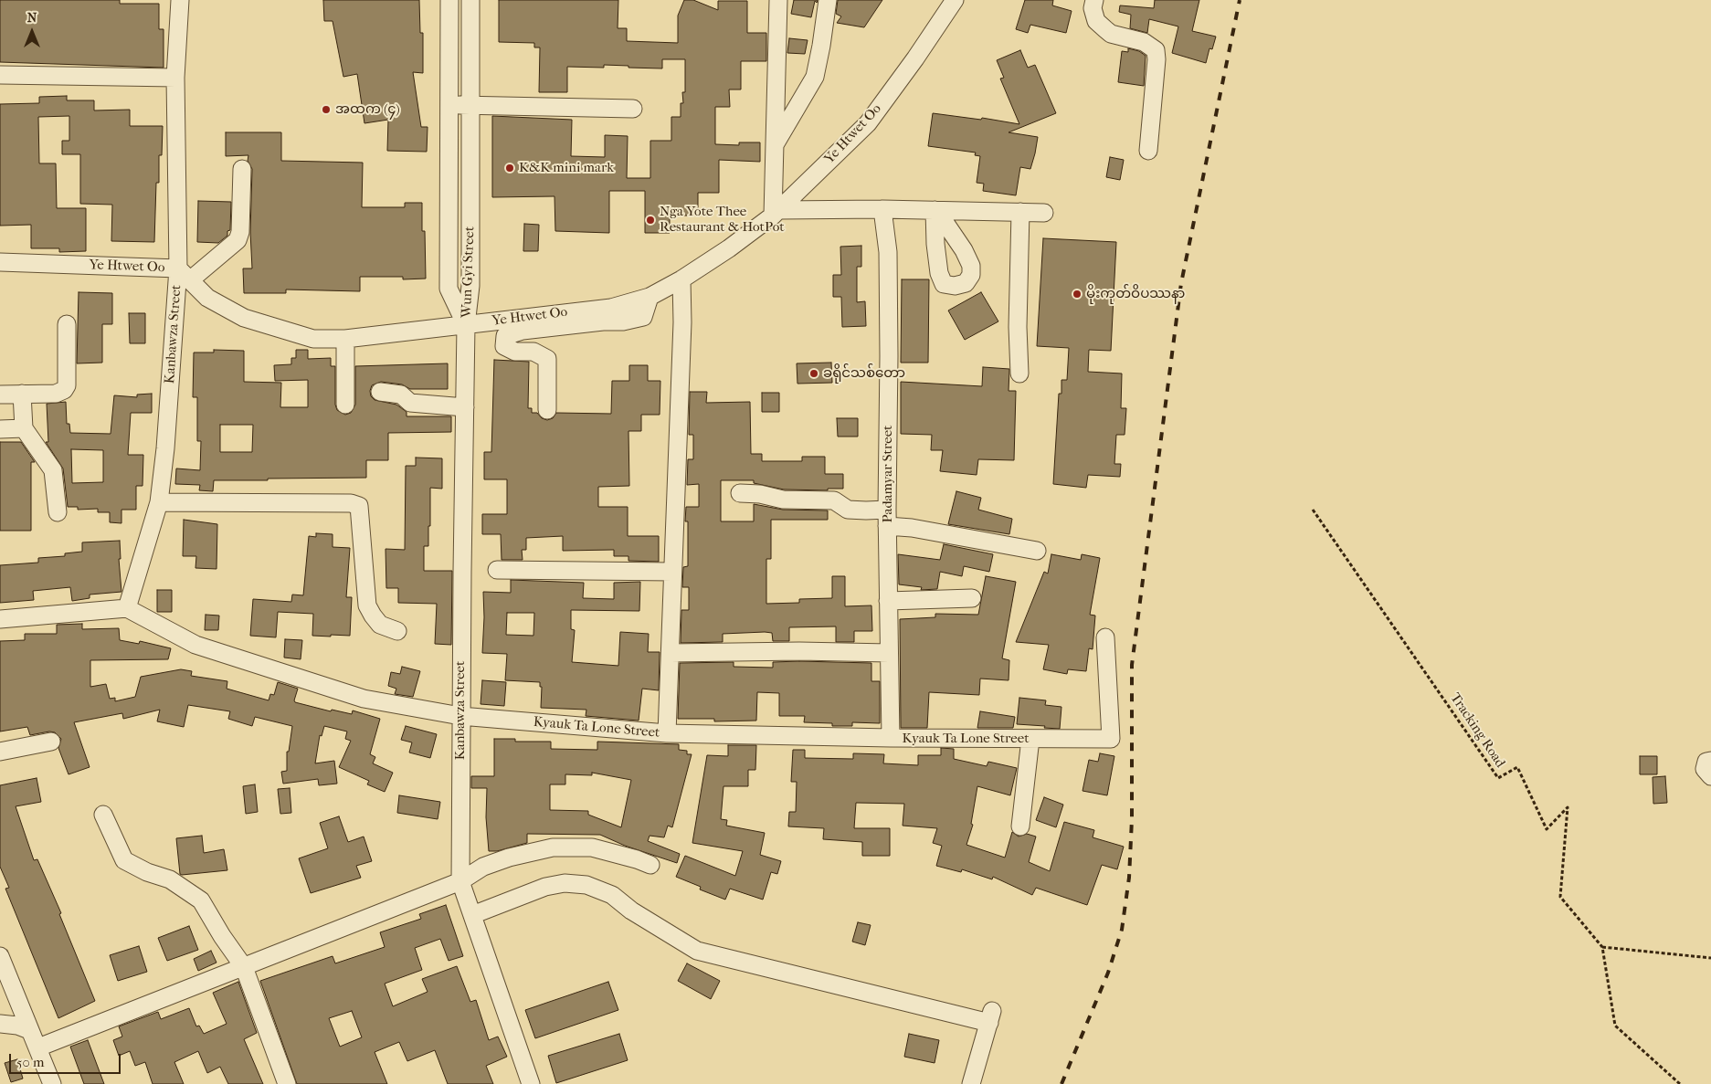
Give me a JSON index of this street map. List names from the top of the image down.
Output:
{
  "streets": {
    "street": [
      "Ye Htwet Oo",
      "Wun Gyi Street",
      "Kanbawza Street",
      "Padamyar Street",
      "Kyauk Ta Lone Street"
    ],
    "path": ["Tracking Road"]
  },
  "crossings": [
    ["Ye Htwet Oo", "Wun Gyi Street"],
    ["Ye Htwet Oo", "Kanbawza Street"],
    ["Wun Gyi Street", "Kanbawza Street"],
    ["Kanbawza Street", "Kyauk Ta Lone Street"],
    ["Padamyar Street", "Kyauk Ta Lone Street"]
  ],
  "places": [
    "အထက (၄)",
    "K&K mini mark",
    "Nga Yote Thee Restaurant & HotPot",
    "မိုးကုတ်ဝိပဿနာ",
    "ခရိုင်သစ်တော"
  ],
  "scale_bar": "50 m",
  "north": "top"
}
